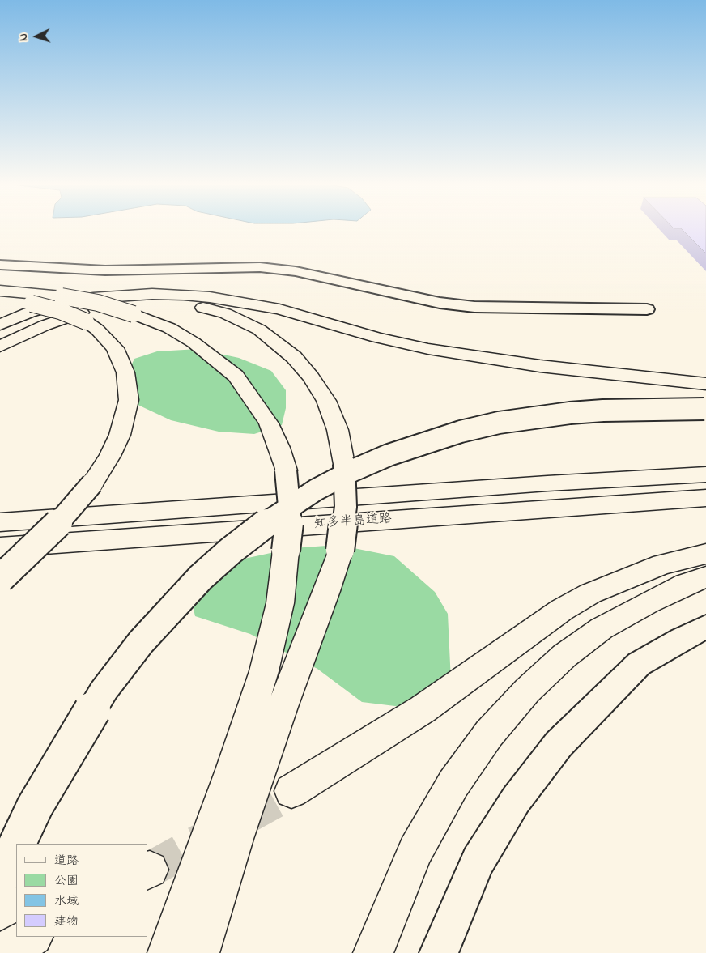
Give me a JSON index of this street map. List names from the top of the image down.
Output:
{
  "streets": {
    "highway": ["知多半島道路"]
  },
  "legend": [
    "道路",
    "公園",
    "水域",
    "建物"
  ],
  "north": "left"
}
